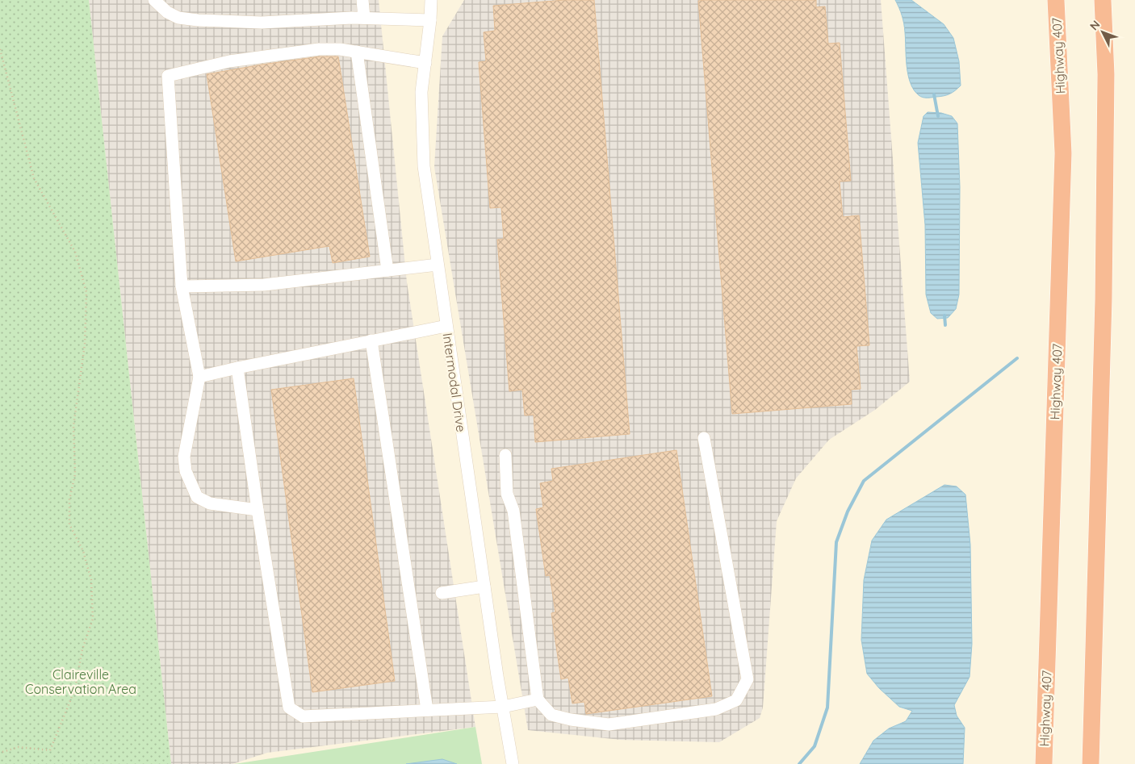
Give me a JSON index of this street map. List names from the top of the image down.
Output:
{
  "streets": {
    "highway": ["Highway 407"],
    "street": ["Intermodal Drive"]
  },
  "parks": ["Claireville Conservation Area"],
  "north": "top left"
}
